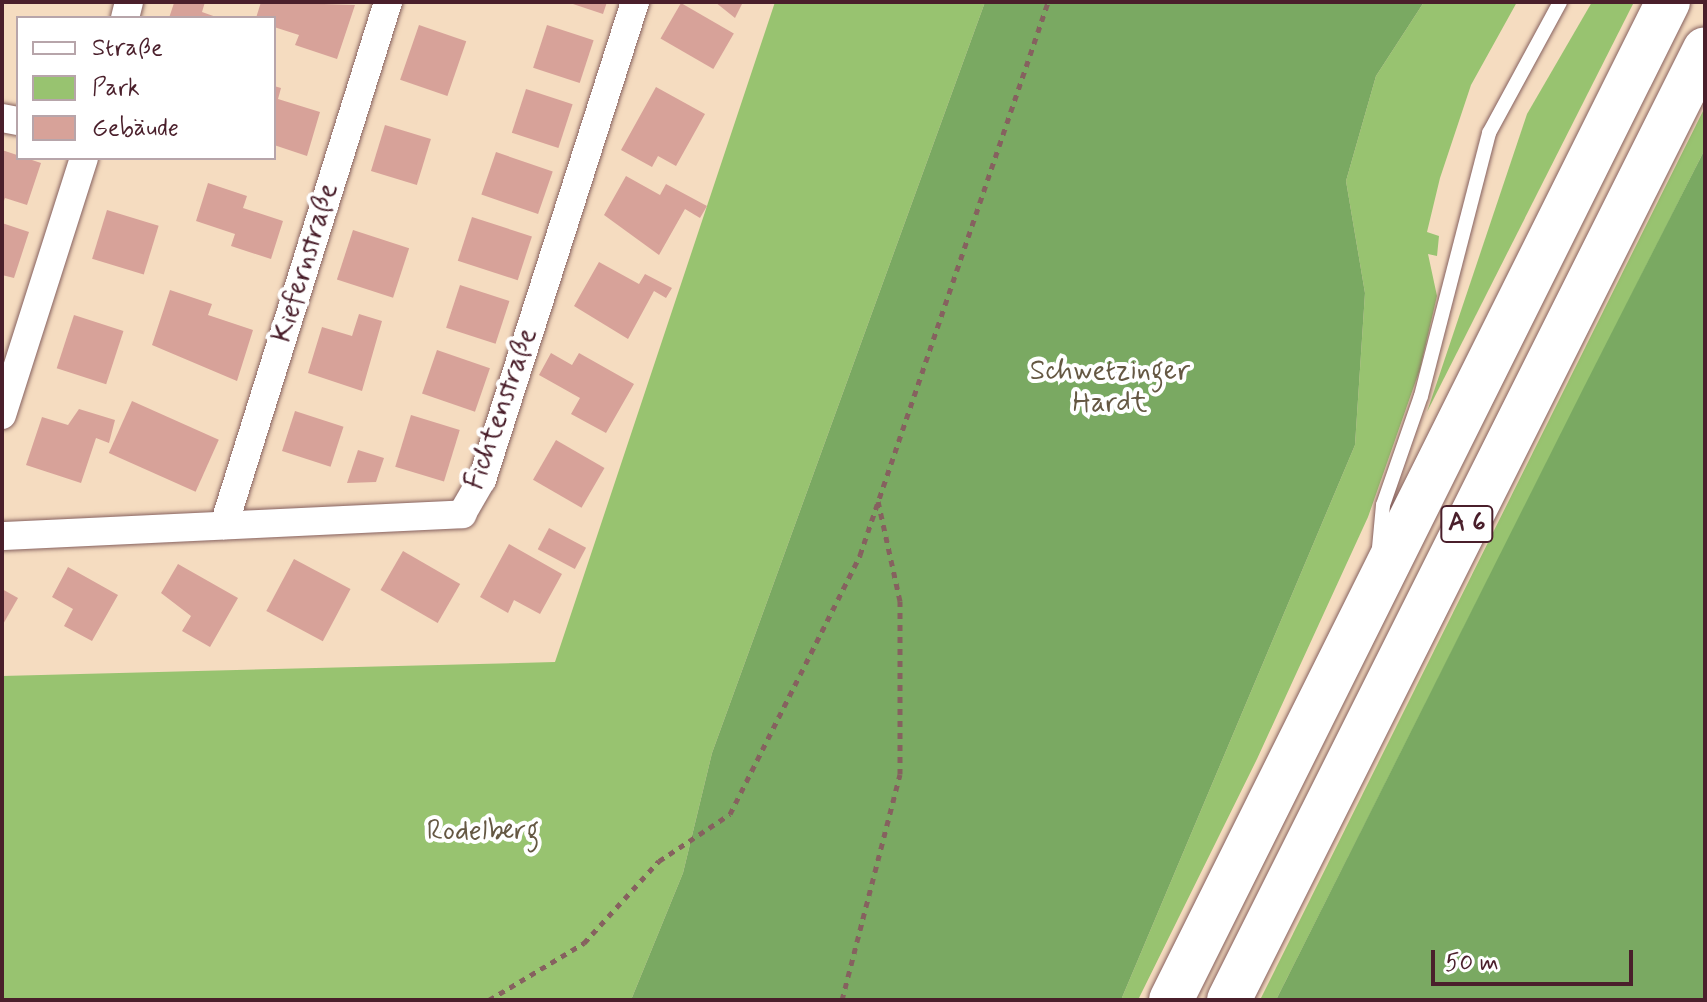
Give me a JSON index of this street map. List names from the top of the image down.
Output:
{
  "streets": {
    "highway": ["A 6"],
    "street": ["Kiefernstraße", "Fichtenstraße"]
  },
  "crossings": [
    ["Kiefernstraße", "Fichtenstraße"]
  ],
  "parks": ["Schwetzinger Hardt", "Rodelberg"],
  "legend": ["Straße", "Park", "Gebäude"],
  "scale_bar": "50 m"
}
